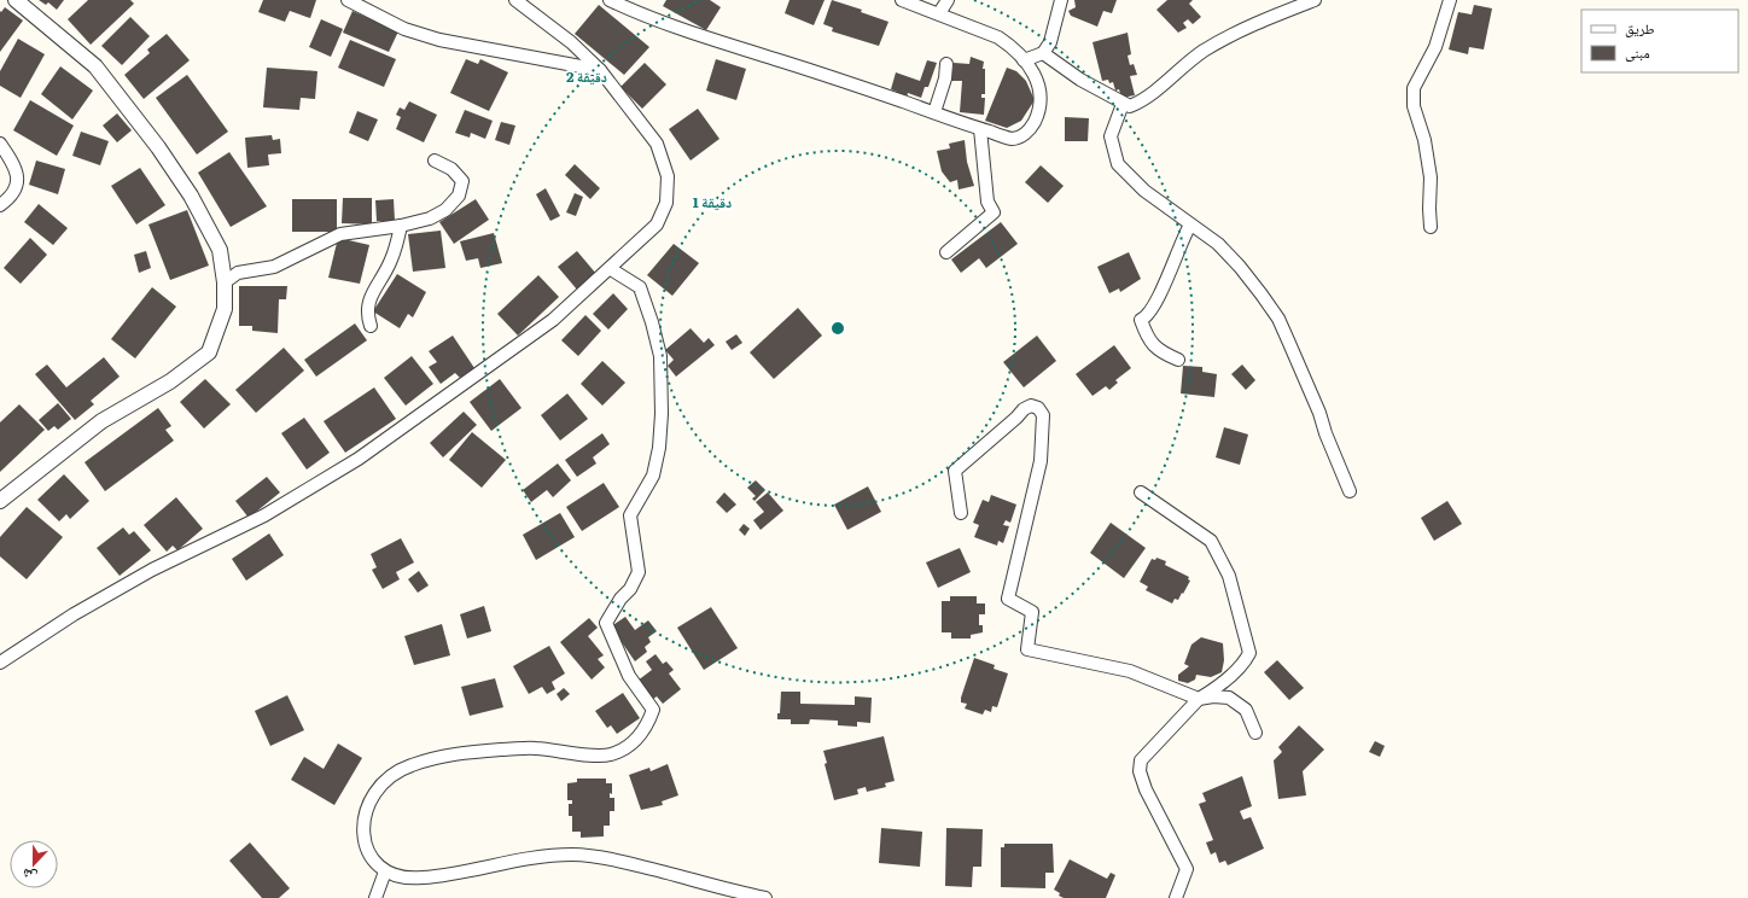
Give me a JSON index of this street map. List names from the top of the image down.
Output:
{
  "legend": ["طريق", "مبنى"],
  "north": "bottom",
  "rings": ["2 دقيقة", "1 دقيقة"]
}
